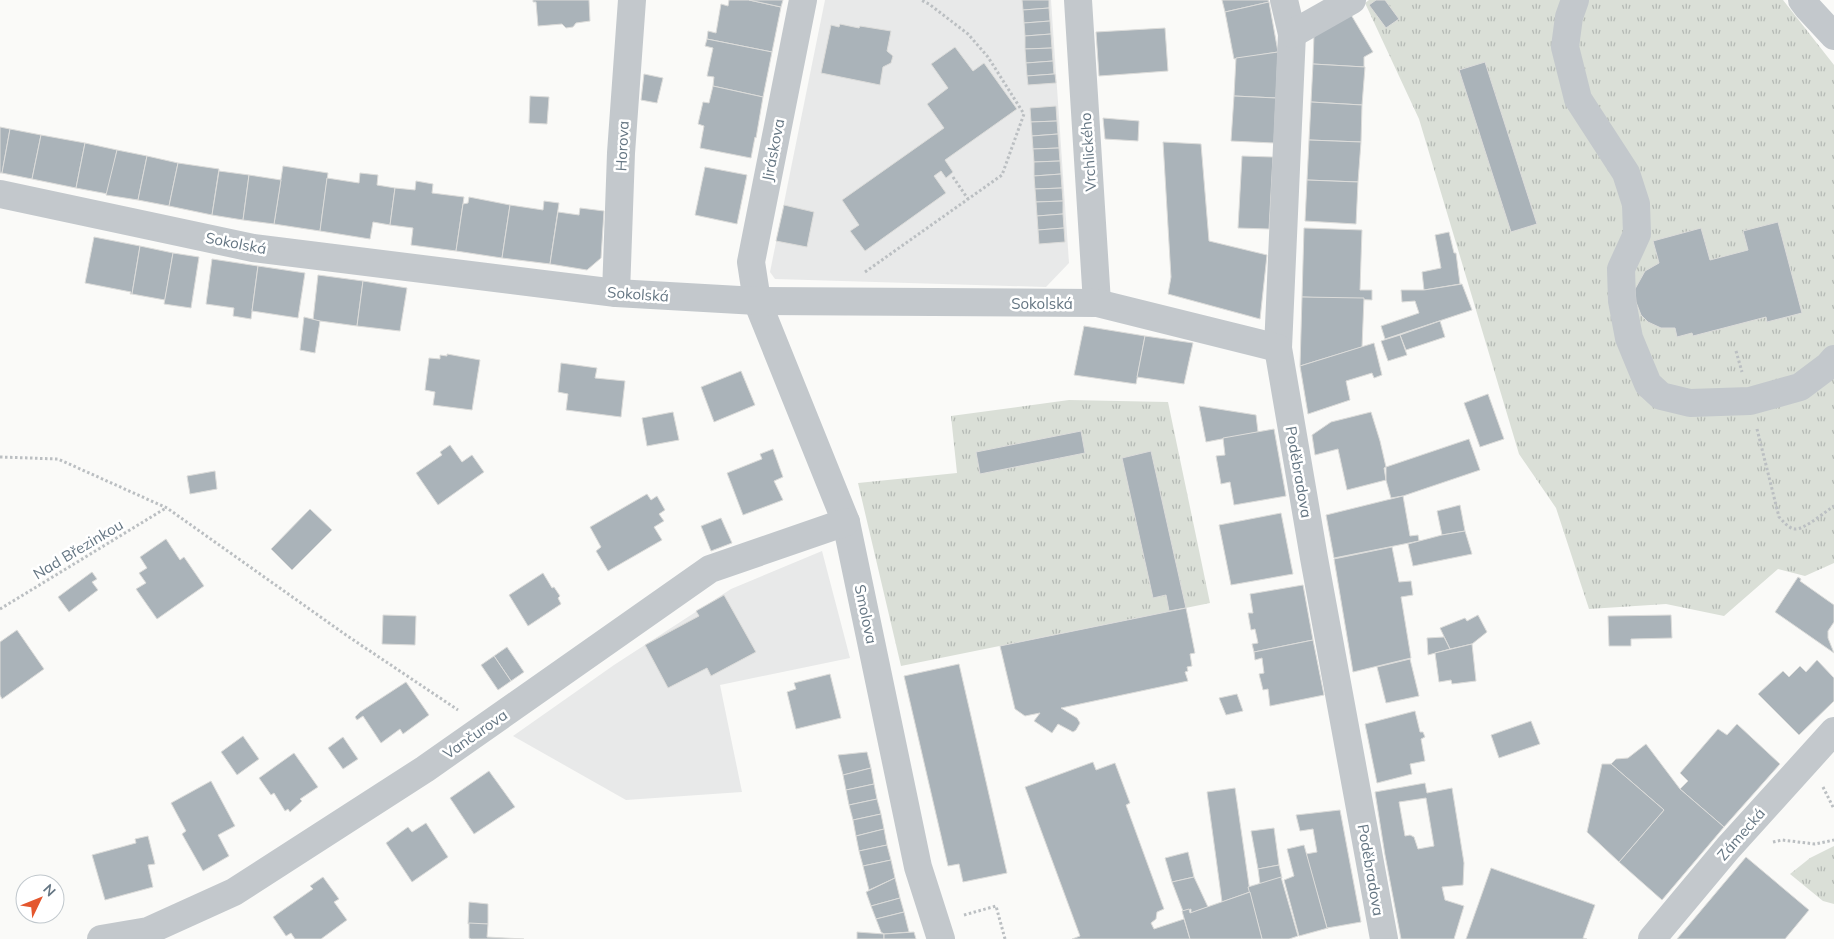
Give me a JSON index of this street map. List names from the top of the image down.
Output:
{
  "streets": {
    "street": [
      "Horova",
      "Jiráskova",
      "Vrchlického",
      "Sokolská",
      "Poděbradova",
      "Smolova",
      "Vančurova",
      "Zámecká"
    ],
    "path": ["Nad Březinkou"]
  },
  "crossings": [
    ["Horova", "Sokolská"],
    ["Jiráskova", "Sokolská"],
    ["Jiráskova", "Smolova"],
    ["Vrchlického", "Sokolská"],
    ["Sokolská", "Poděbradova"],
    ["Sokolská", "Smolova"],
    ["Smolova", "Vančurova"]
  ],
  "north": "top right"
}
